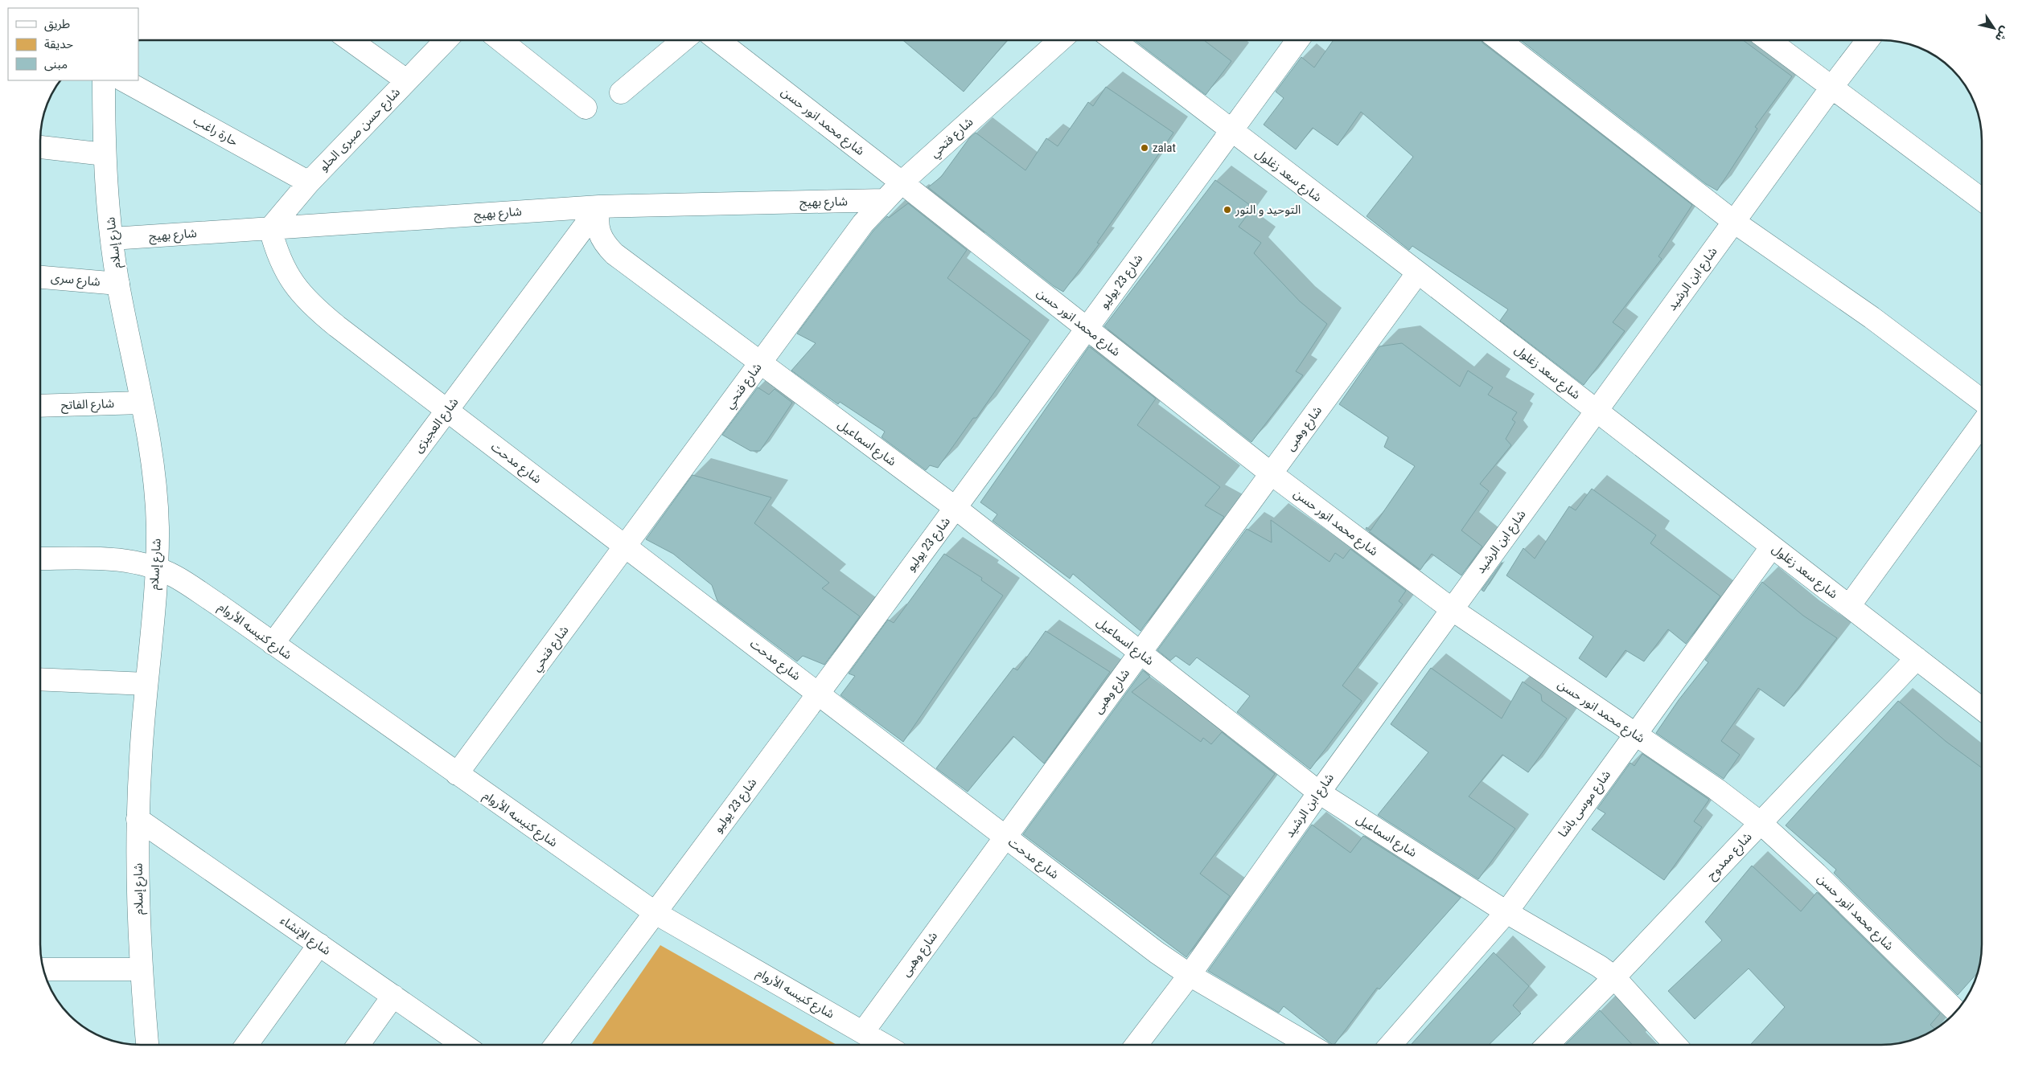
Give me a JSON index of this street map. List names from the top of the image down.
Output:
{
  "streets": {
    "street": [
      "شارع محمد انور حسن",
      "شارع حسن صبرى الحلو",
      "حارة راغب",
      "شارع فتحي",
      "شارع سعد زغلول",
      "شارع بهيج",
      "شارع إسلام",
      "شارع ابن الرشيد",
      "شارع سرى",
      "شارع 23 يوليو",
      "شارع الفاتح",
      "شارع العجيزى",
      "شارع وهبى",
      "شارع اسماعيل",
      "شارع مدحت",
      "شارع كنيسه الأروام",
      "شارع موسى باشا",
      "شارع ممدوح",
      "شارع الإنشاء"
    ]
  },
  "crossings": [
    ["شارع محمد انور حسن", "شارع فتحي"],
    ["شارع محمد انور حسن", "شارع ابن الرشيد"],
    ["شارع محمد انور حسن", "شارع 23 يوليو"],
    ["شارع محمد انور حسن", "شارع وهبى"],
    ["شارع محمد انور حسن", "شارع موسى باشا"],
    ["شارع محمد انور حسن", "شارع ممدوح"],
    ["شارع حسن صبرى الحلو", "حارة راغب"],
    ["شارع حسن صبرى الحلو", "شارع بهيج"],
    ["شارع حسن صبرى الحلو", "شارع مدحت"],
    ["شارع فتحي", "شارع بهيج"],
    ["شارع فتحي", "شارع اسماعيل"],
    ["شارع فتحي", "شارع مدحت"],
    ["شارع فتحي", "شارع كنيسه الأروام"],
    ["شارع سعد زغلول", "شارع ابن الرشيد"],
    ["شارع سعد زغلول", "شارع 23 يوليو"],
    ["شارع سعد زغلول", "شارع وهبى"],
    ["شارع سعد زغلول", "شارع موسى باشا"],
    ["شارع سعد زغلول", "شارع ممدوح"],
    ["شارع بهيج", "شارع إسلام"],
    ["شارع بهيج", "شارع العجيزى"],
    ["شارع بهيج", "شارع اسماعيل"],
    ["شارع بهيج", "شارع مدحت"],
    ["شارع إسلام", "شارع سرى"],
    ["شارع إسلام", "شارع الفاتح"],
    ["شارع إسلام", "شارع كنيسه الأروام"],
    ["شارع إسلام", "شارع الإنشاء"],
    ["شارع ابن الرشيد", "شارع اسماعيل"],
    ["شارع ابن الرشيد", "شارع مدحت"],
    ["شارع 23 يوليو", "شارع اسماعيل"],
    ["شارع 23 يوليو", "شارع مدحت"],
    ["شارع 23 يوليو", "شارع كنيسه الأروام"],
    ["شارع العجيزى", "شارع اسماعيل"],
    ["شارع العجيزى", "شارع مدحت"],
    ["شارع العجيزى", "شارع كنيسه الأروام"],
    ["شارع وهبى", "شارع اسماعيل"],
    ["شارع وهبى", "شارع مدحت"],
    ["شارع وهبى", "شارع كنيسه الأروام"],
    ["شارع اسماعيل", "شارع موسى باشا"],
    ["شارع اسماعيل", "شارع ممدوح"]
  ],
  "places": ["zalat", "التوحيد و النور"],
  "legend": ["طريق", "حديقة", "مبنى"],
  "north": "bottom right"
}
